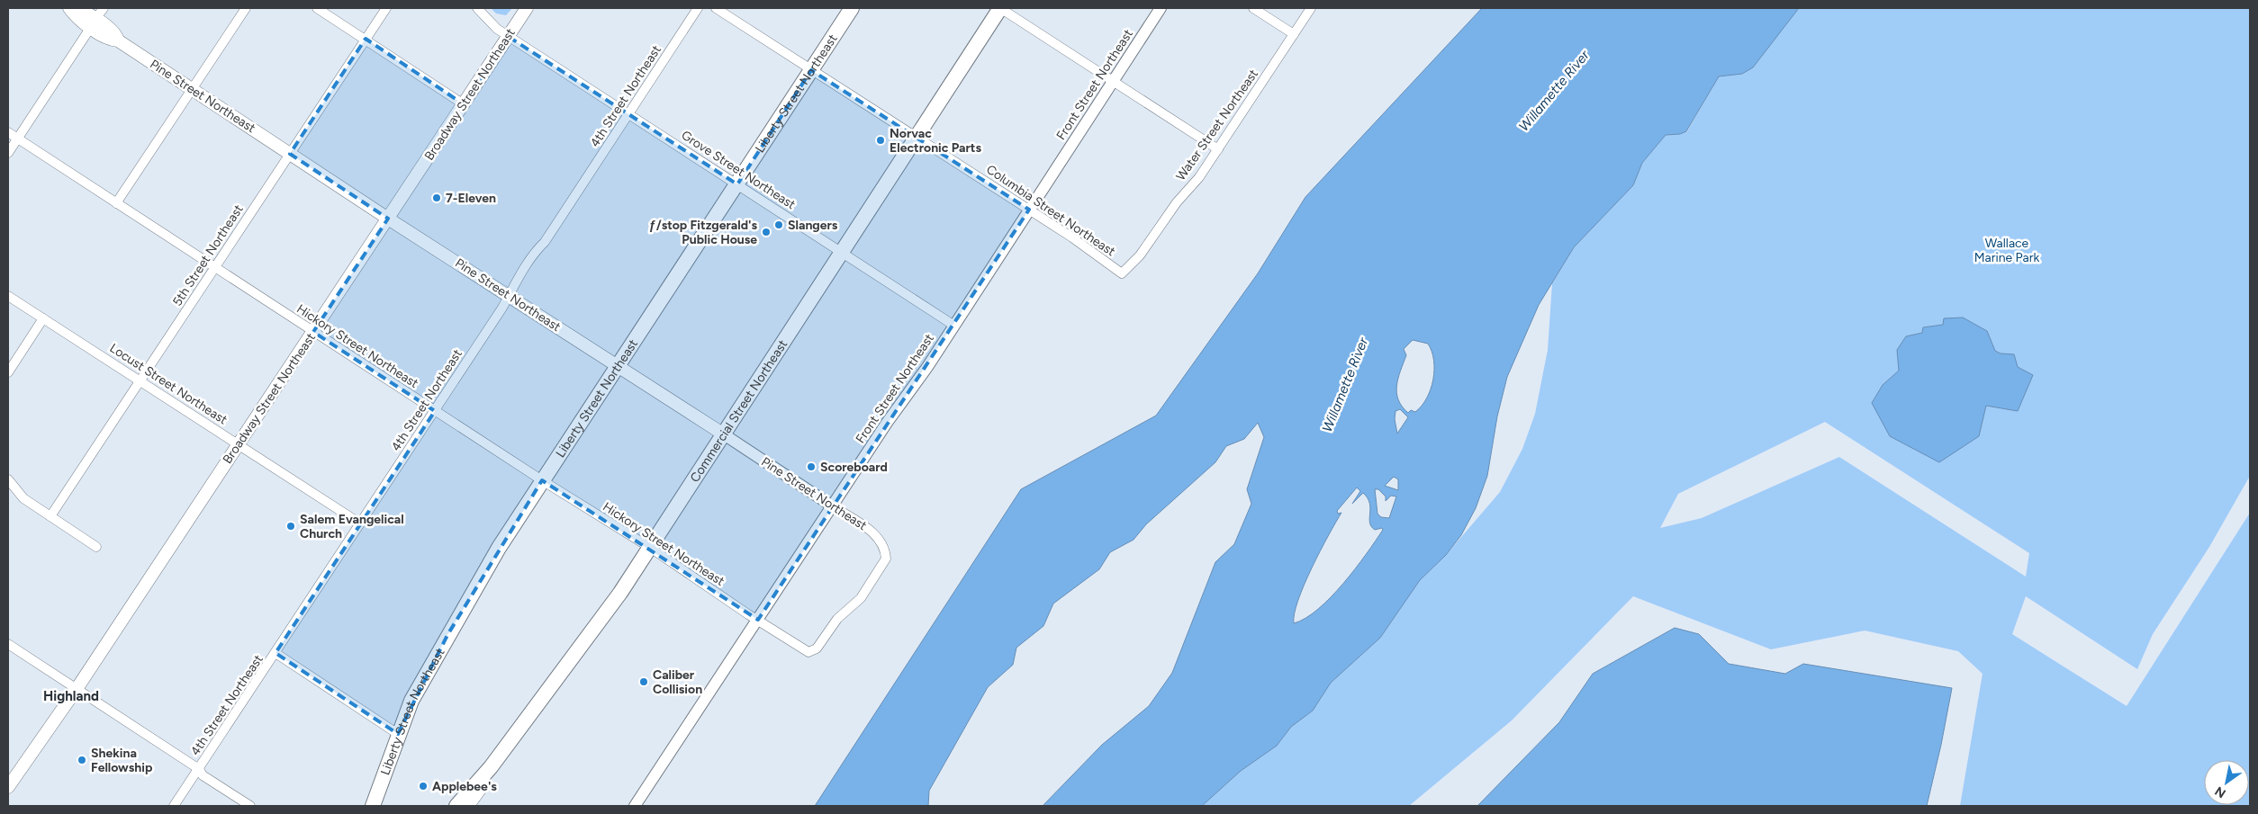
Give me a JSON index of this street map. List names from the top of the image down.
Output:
{
  "streets": {
    "highway": ["Liberty Street Northeast", "Commercial Street Northeast"],
    "main road": ["Broadway Street Northeast", "Pine Street Northeast"],
    "street": [
      "Front Street Northeast",
      "4th Street Northeast",
      "Water Street Northeast",
      "Grove Street Northeast",
      "Columbia Street Northeast",
      "5th Street Northeast",
      "Hickory Street Northeast",
      "Locust Street Northeast"
    ]
  },
  "crossings": [
    ["Front Street Northeast", "Pine Street Northeast"],
    ["Front Street Northeast", "Grove Street Northeast"],
    ["Front Street Northeast", "Columbia Street Northeast"],
    ["Front Street Northeast", "Hickory Street Northeast"],
    ["Liberty Street Northeast", "Pine Street Northeast"],
    ["Liberty Street Northeast", "Grove Street Northeast"],
    ["Liberty Street Northeast", "Columbia Street Northeast"],
    ["Liberty Street Northeast", "Hickory Street Northeast"],
    ["Broadway Street Northeast", "Pine Street Northeast"],
    ["Broadway Street Northeast", "Grove Street Northeast"],
    ["Broadway Street Northeast", "Hickory Street Northeast"],
    ["Broadway Street Northeast", "Locust Street Northeast"],
    ["Pine Street Northeast", "4th Street Northeast"],
    ["Pine Street Northeast", "5th Street Northeast"],
    ["Pine Street Northeast", "Hickory Street Northeast"],
    ["Pine Street Northeast", "Commercial Street Northeast"],
    ["4th Street Northeast", "Grove Street Northeast"],
    ["4th Street Northeast", "Hickory Street Northeast"],
    ["4th Street Northeast", "Locust Street Northeast"],
    ["Water Street Northeast", "Columbia Street Northeast"],
    ["Grove Street Northeast", "Commercial Street Northeast"],
    ["Columbia Street Northeast", "Commercial Street Northeast"],
    ["5th Street Northeast", "Hickory Street Northeast"],
    ["5th Street Northeast", "Locust Street Northeast"],
    ["Hickory Street Northeast", "Commercial Street Northeast"]
  ],
  "districts": ["Highland"],
  "water": ["Willamette River"],
  "parks": ["Wallace Marine Park"],
  "places": [
    "Norvac Electronic Parts",
    "7-Eleven",
    "Slangers",
    "ƒ/stop Fitzgerald's Public House",
    "Scoreboard",
    "Salem Evangelical Church",
    "Caliber Collision",
    "Shekina Fellowship",
    "Applebee's"
  ],
  "north": "bottom left"
}
